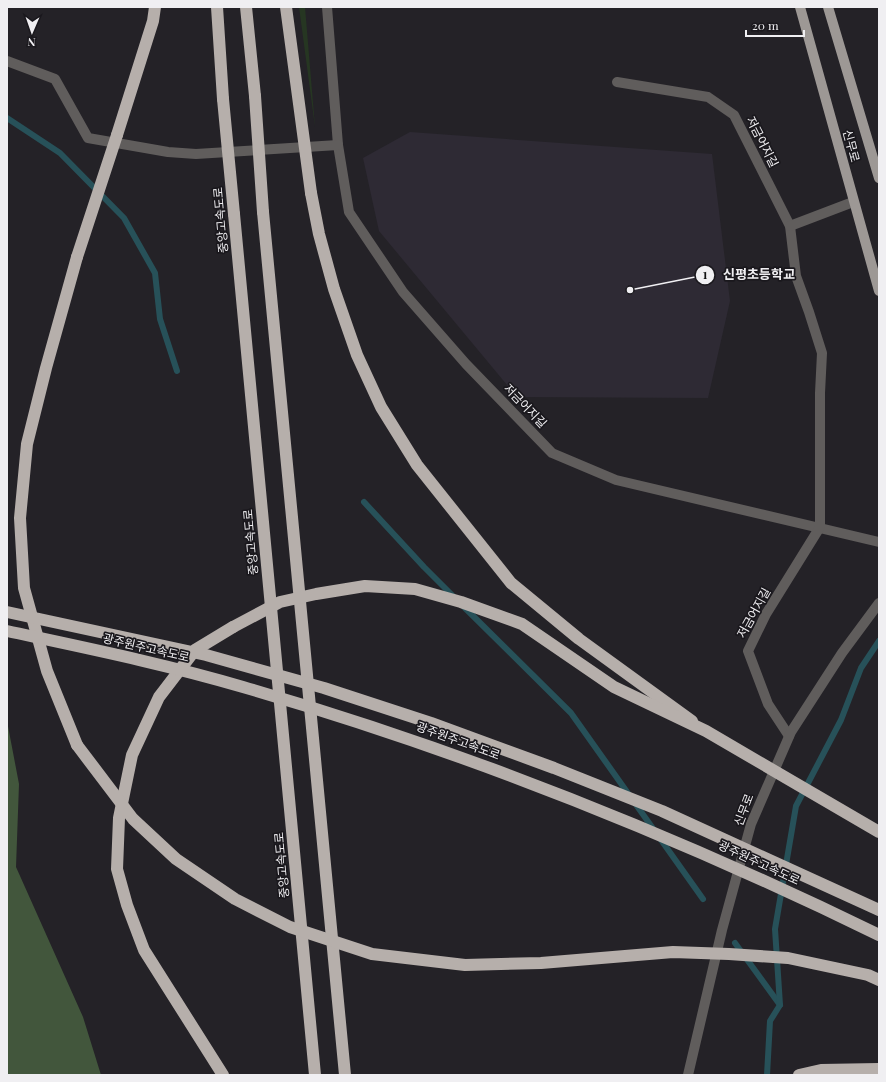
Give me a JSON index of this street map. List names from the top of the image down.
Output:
{
  "streets": {
    "highway": ["중앙고속도로", "광주원주고속도로"],
    "main road": ["신무로"],
    "street": ["저금어지길"]
  },
  "crossings": [
    ["저금어지길", "신무로"]
  ],
  "places": ["신평초등학교"],
  "scale_bar": "20 m",
  "north": "bottom"
}
